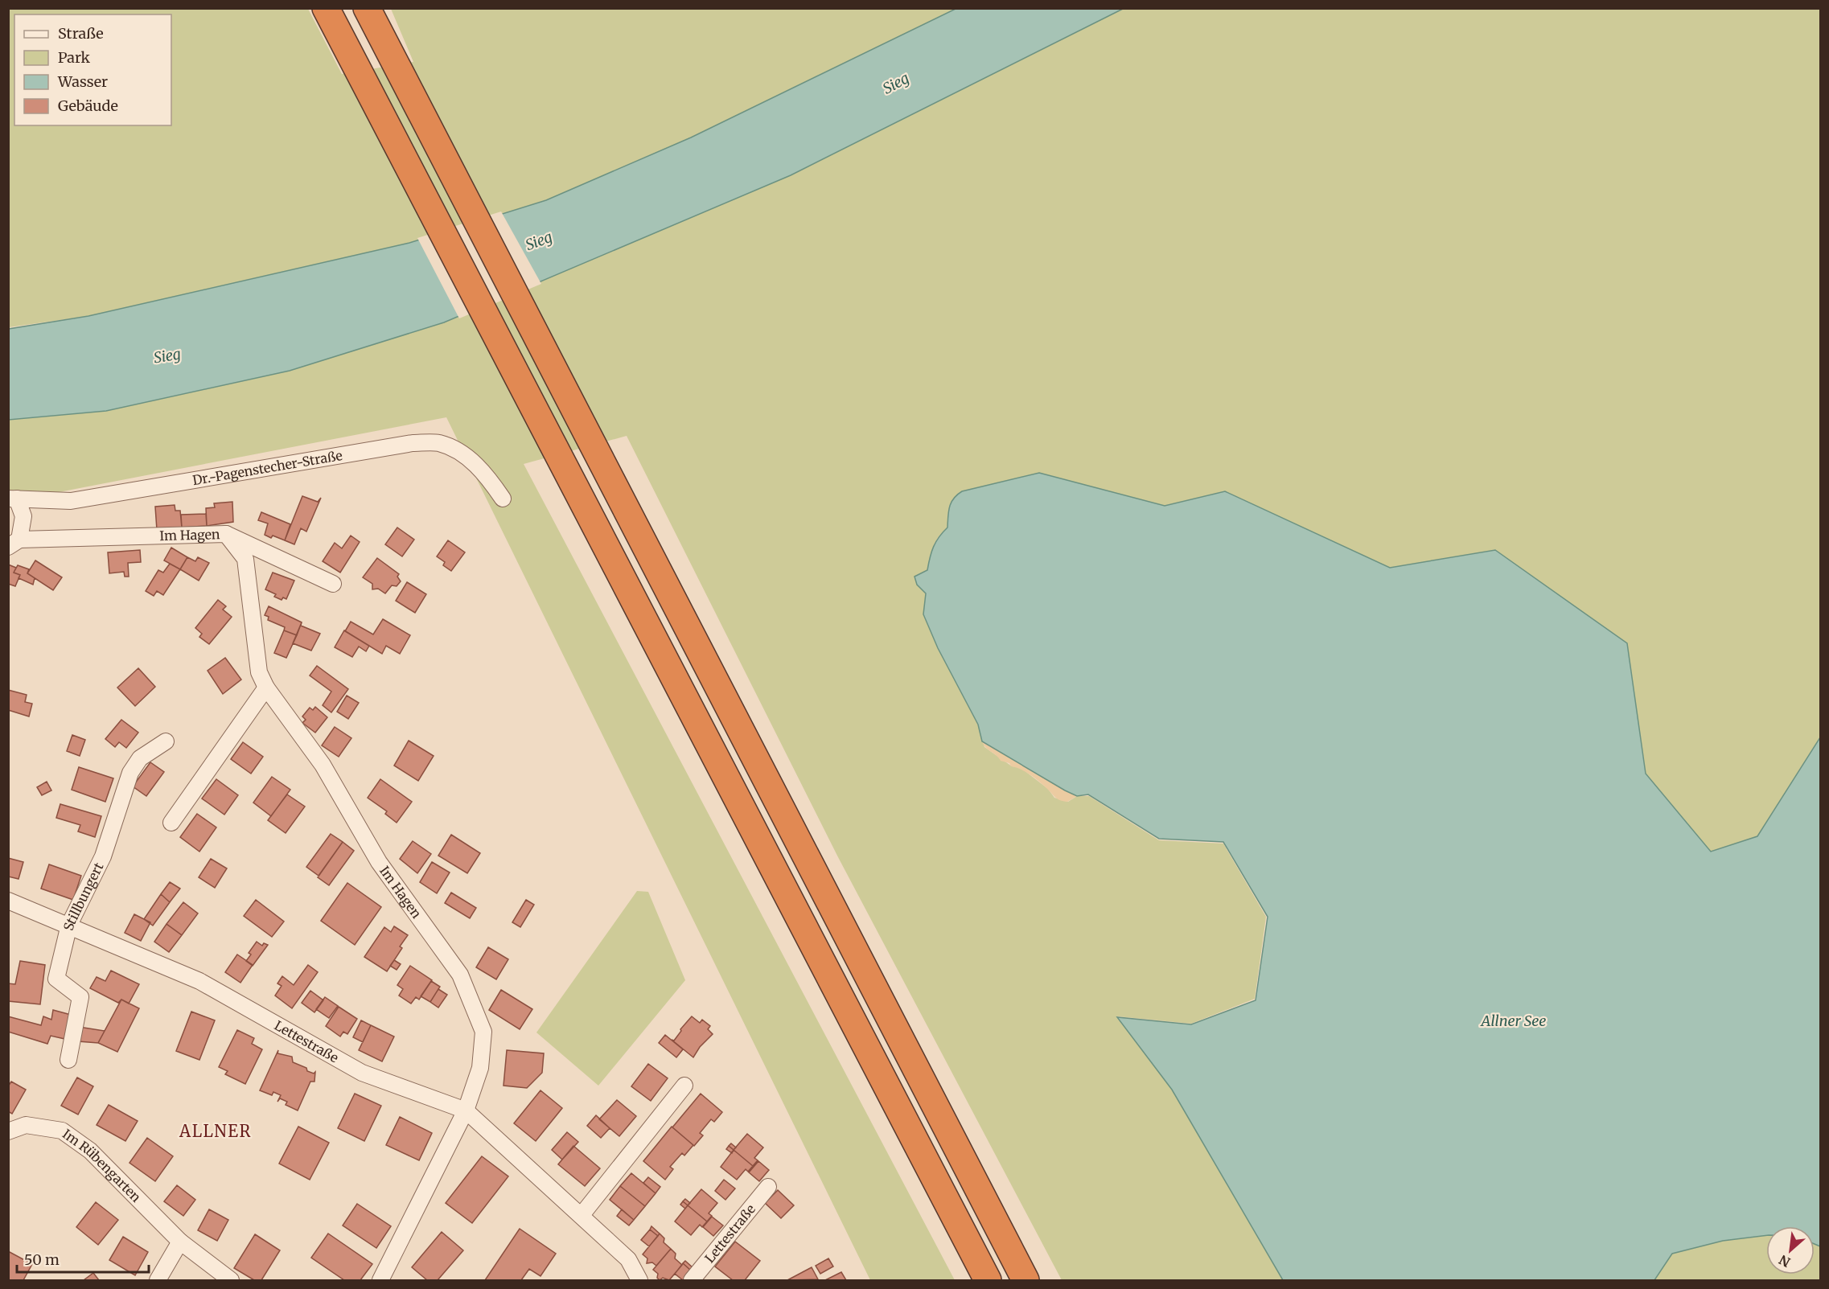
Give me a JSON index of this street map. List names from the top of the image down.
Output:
{
  "streets": {
    "street": [
      "Dr.-Pagenstecher-Straße",
      "Im Hagen",
      "Stillbungert",
      "Lettestraße",
      "Im Rübengarten"
    ]
  },
  "crossings": [
    ["Im Hagen", "Lettestraße"],
    ["Stillbungert", "Lettestraße"]
  ],
  "districts": ["ALLNER"],
  "water": ["Sieg", "Allner See"],
  "legend": [
    "Straße",
    "Park",
    "Wasser",
    "Gebäude"
  ],
  "scale_bar": "50 m",
  "north": "bottom left"
}
